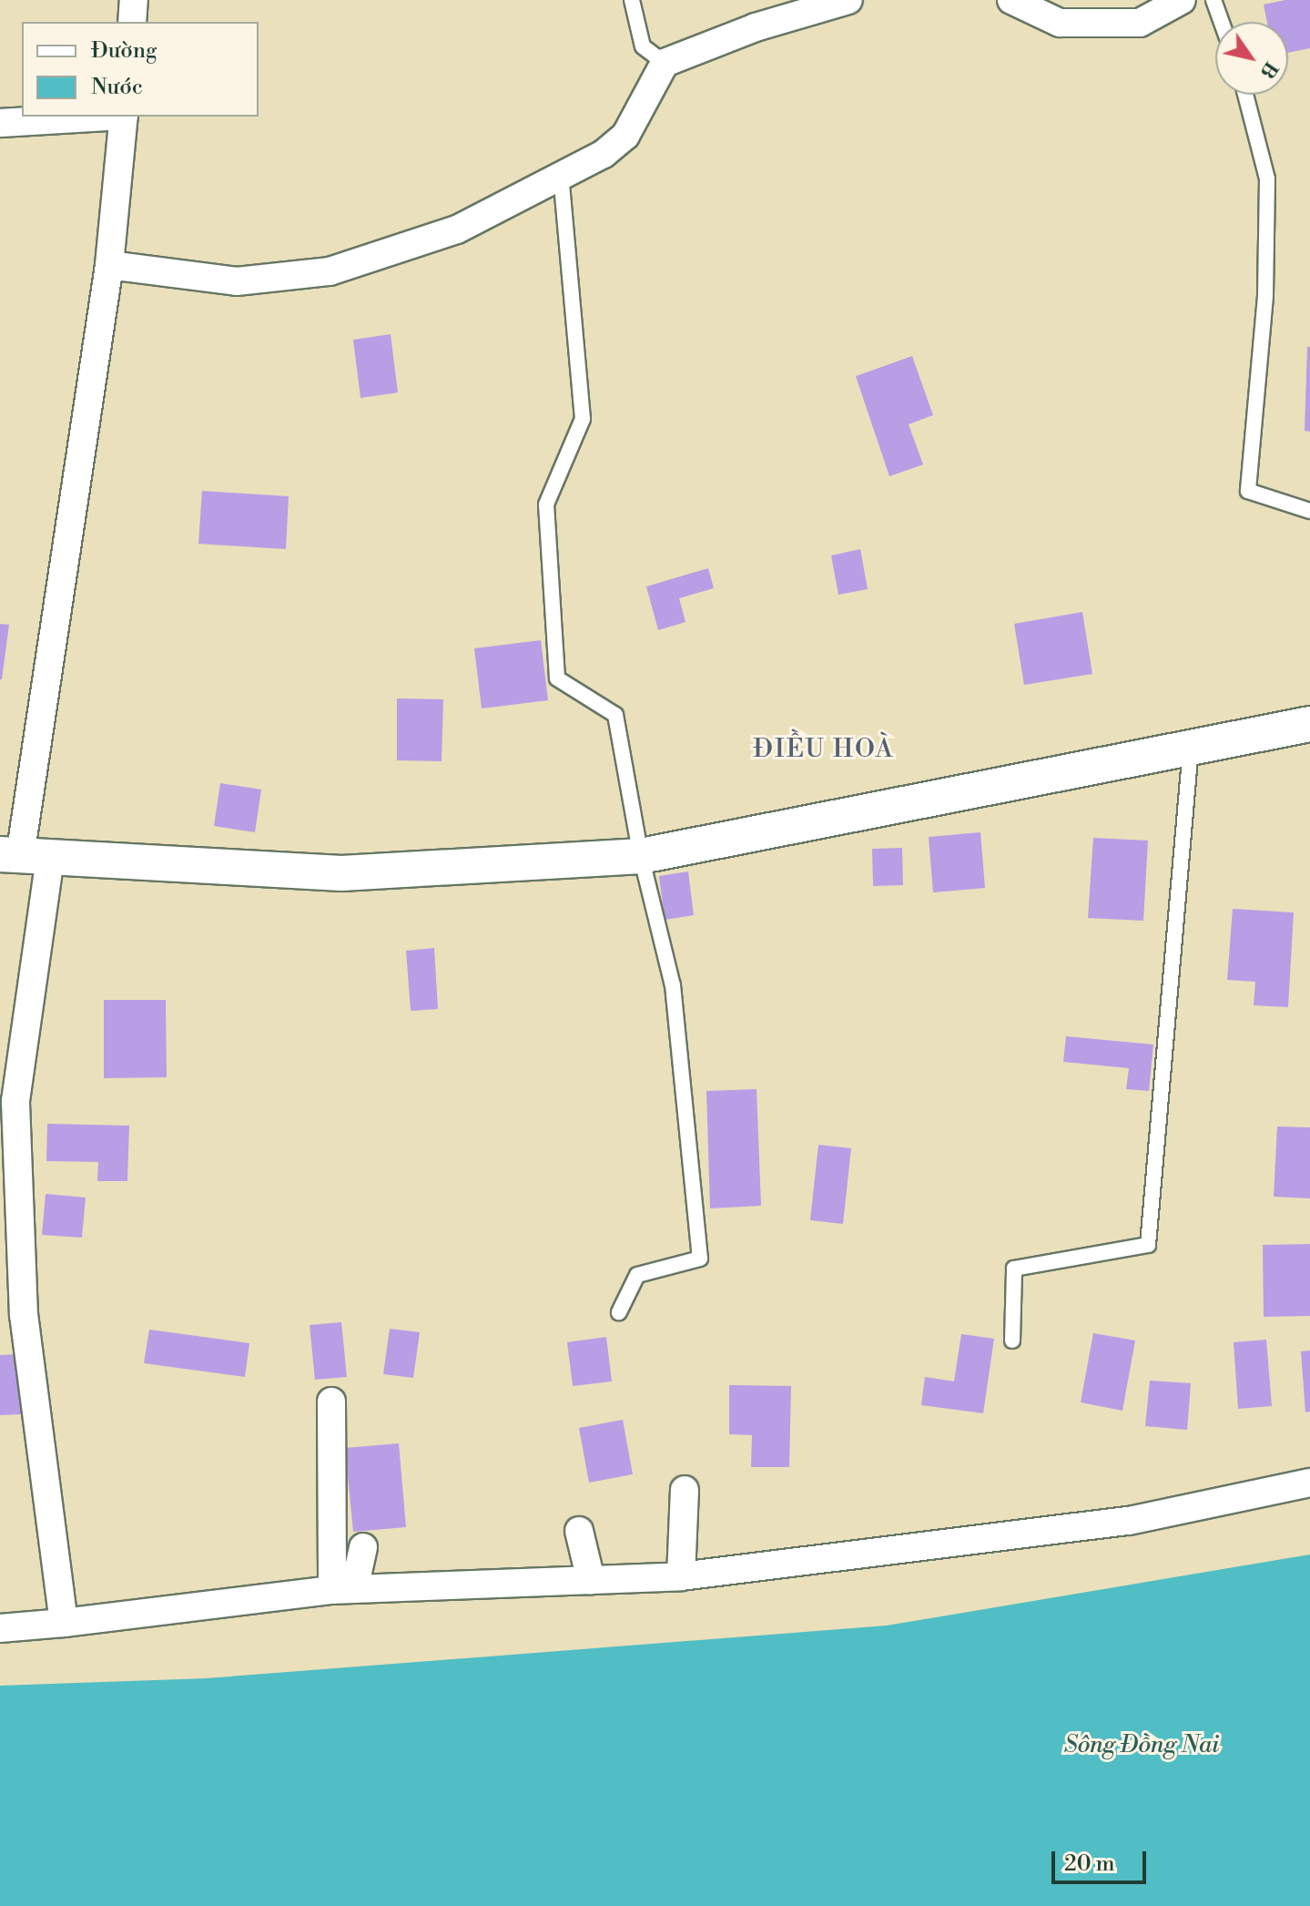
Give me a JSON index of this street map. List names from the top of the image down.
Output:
{
  "districts": ["ĐIỀU HOÀ"],
  "water": ["Sông Đồng Nai"],
  "legend": ["Đường", "Nước"],
  "scale_bar": "20 m",
  "north": "bottom right"
}
